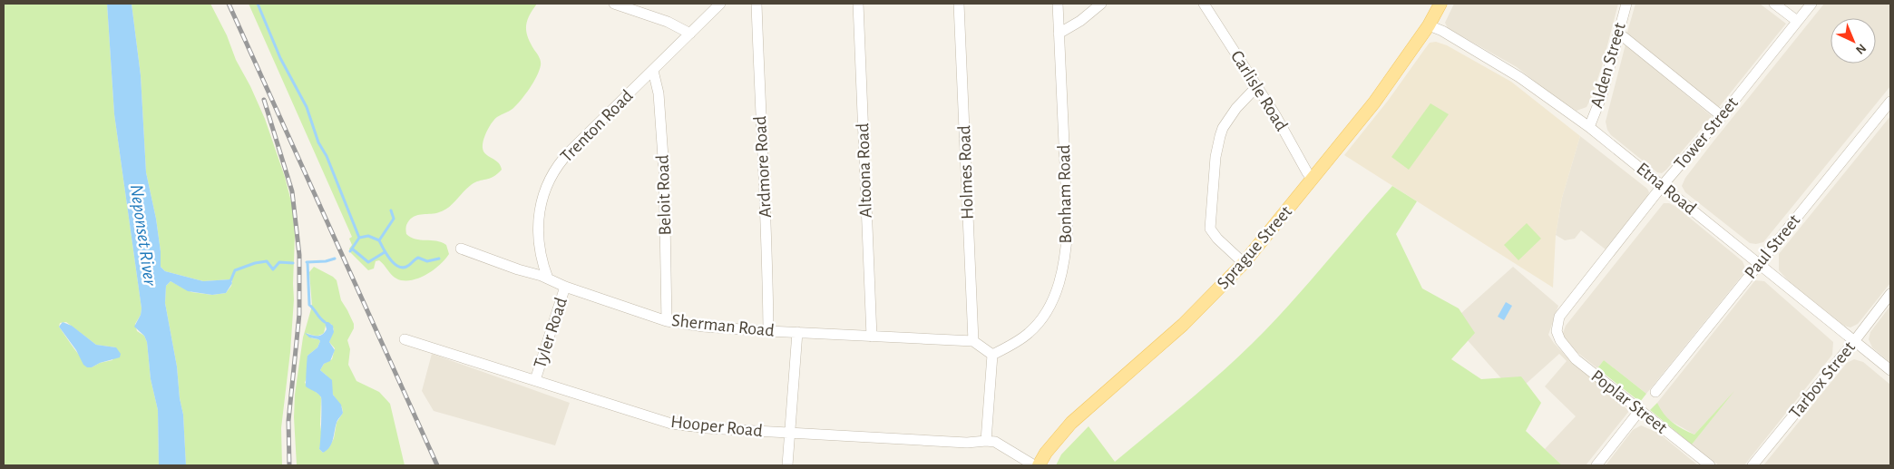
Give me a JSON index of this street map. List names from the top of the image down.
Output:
{
  "streets": {
    "main road": ["Sprague Street"],
    "street": [
      "Alden Street",
      "Carlisle Road",
      "Trenton Road",
      "Tower Street",
      "Ardmore Road",
      "Altoona Road",
      "Holmes Road",
      "Etna Road",
      "Bonham Road",
      "Beloit Road",
      "Paul Street",
      "Sherman Road",
      "Tyler Road",
      "Tarbox Street",
      "Poplar Street",
      "Hooper Road"
    ]
  },
  "crossings": [
    ["Alden Street", "Etna Road"],
    ["Carlisle Road", "Sprague Street"],
    ["Trenton Road", "Beloit Road"],
    ["Trenton Road", "Sherman Road"],
    ["Tower Street", "Etna Road"],
    ["Tower Street", "Poplar Street"],
    ["Ardmore Road", "Sherman Road"],
    ["Altoona Road", "Sherman Road"],
    ["Holmes Road", "Sherman Road"],
    ["Etna Road", "Paul Street"],
    ["Etna Road", "Sprague Street"],
    ["Etna Road", "Tarbox Street"],
    ["Beloit Road", "Sherman Road"],
    ["Sherman Road", "Tyler Road"],
    ["Tyler Road", "Hooper Road"]
  ],
  "water": ["Neponset River"],
  "north": "bottom right"
}
